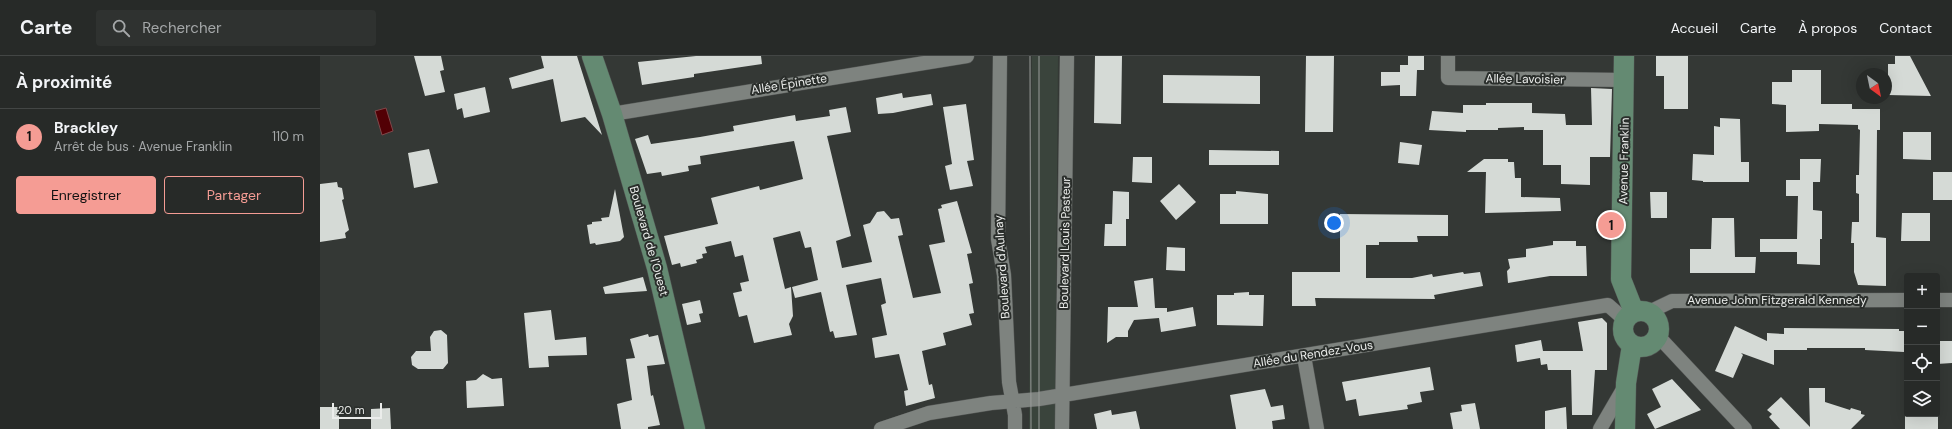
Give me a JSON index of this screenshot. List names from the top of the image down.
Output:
{
  "streets": {
    "street": [
      "Allée Lavoisier",
      "Allée Épinette",
      "Avenue Franklin",
      "Boulevard de l'Ouest",
      "Boulevard Louis Pasteur",
      "Boulevard d'Aulnay",
      "Avenue John Fitzgerald Kennedy",
      "Allée du Rendez-Vous"
    ]
  },
  "crossings": [
    ["Allée Lavoisier", "Avenue Franklin"],
    ["Allée Épinette", "Boulevard de l'Ouest"],
    ["Avenue Franklin", "Avenue John Fitzgerald Kennedy"],
    ["Boulevard Louis Pasteur", "Allée du Rendez-Vous"],
    ["Boulevard d'Aulnay", "Allée du Rendez-Vous"]
  ],
  "scale_bar": "20 m",
  "north": "bottom right",
  "page": {
    "header": "Carte",
    "search": "Rechercher",
    "nav": [
      "Accueil",
      "Carte",
      "À propos",
      "Contact"
    ],
    "heading": "À proximité",
    "list": [
      {
        "mark": "1",
        "name": "Brackley",
        "note": "Arrêt de bus · Avenue Franklin",
        "value": "110 m"
      }
    ],
    "buttons": ["Enregistrer", "Partager"],
    "pins": "1",
    "map_buttons": ["+", "−"],
    "scale": "20 m"
  }
}
